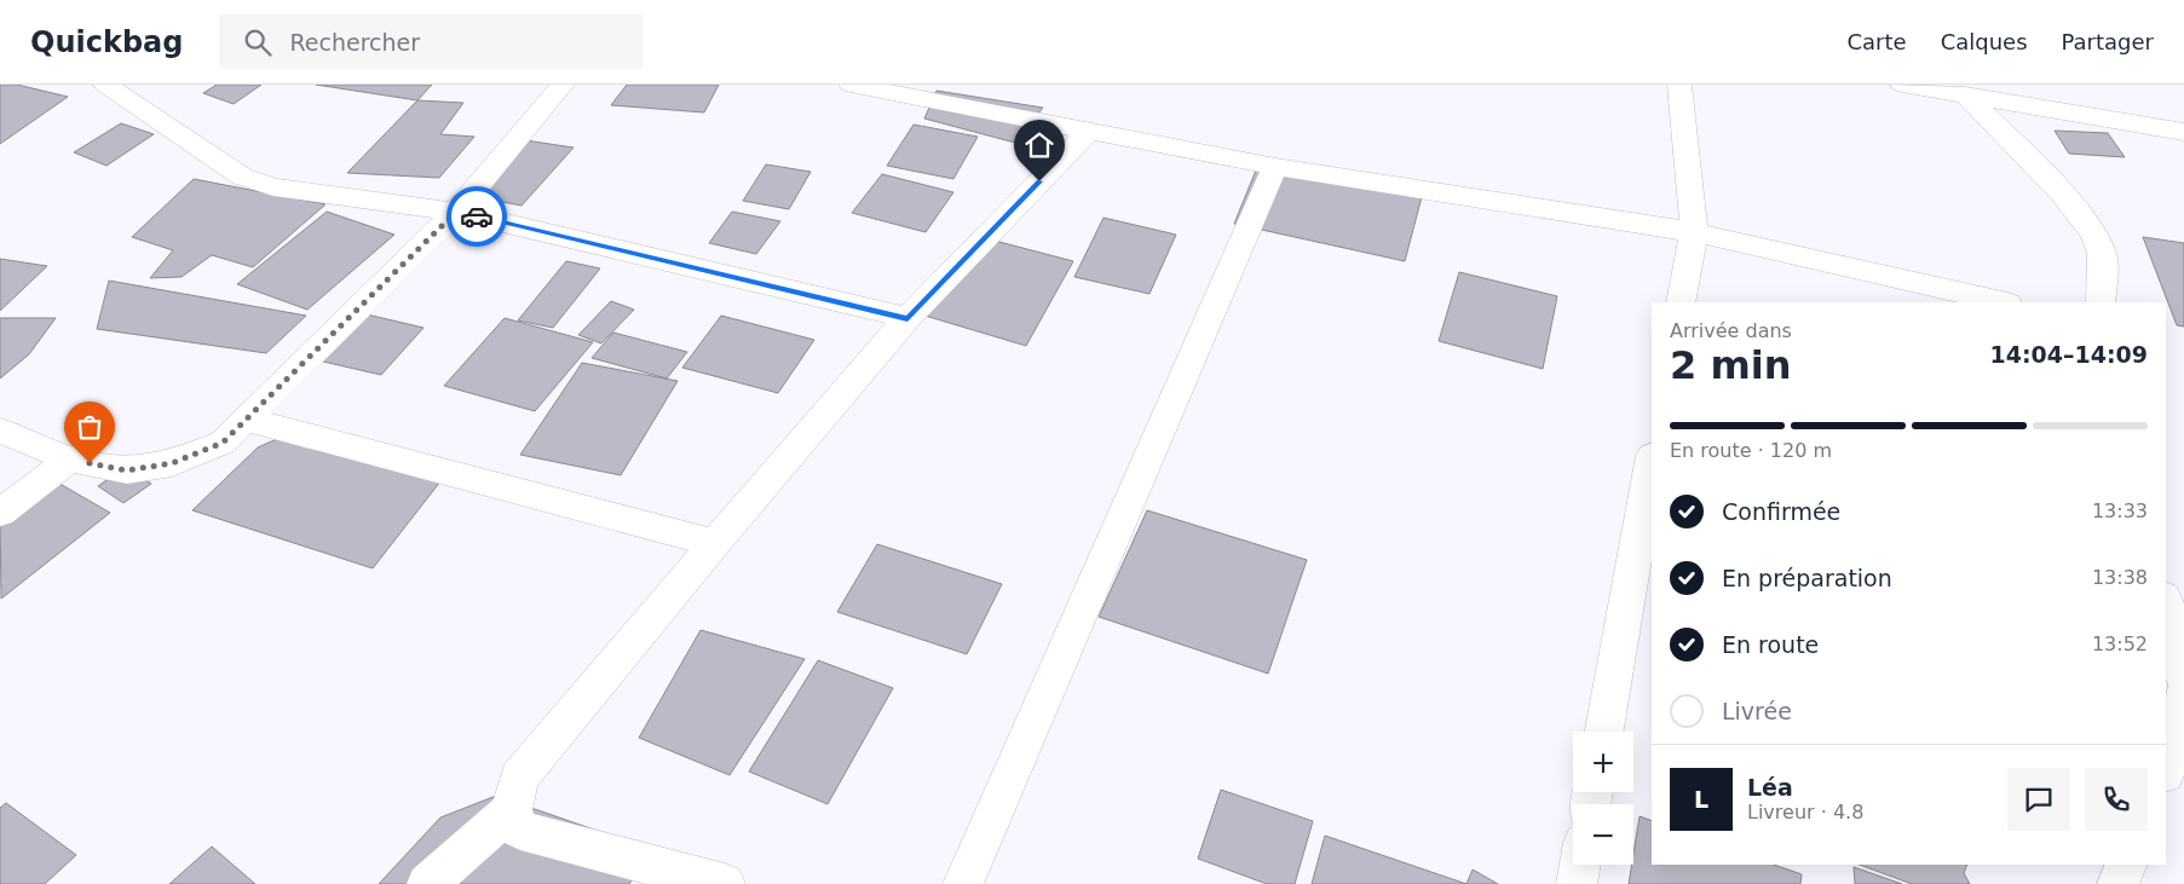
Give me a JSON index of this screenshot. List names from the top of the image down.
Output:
{
  "page": {
    "header": "Quickbag",
    "search": "Rechercher",
    "nav": ["Carte", "Calques", "Partager"],
    "heading": ["2 min", "Arrivée dans", "14:04–14:09"],
    "panel": ["Léa", "Livreur · 4.8"],
    "bar": "En route · 120 m",
    "list": [
      ["Confirmée", "13:33"],
      ["En préparation", "13:38"],
      ["En route", "13:52"],
      "Livrée"
    ],
    "map_buttons": ["+", "−"],
    "round": "L"
  }
}
